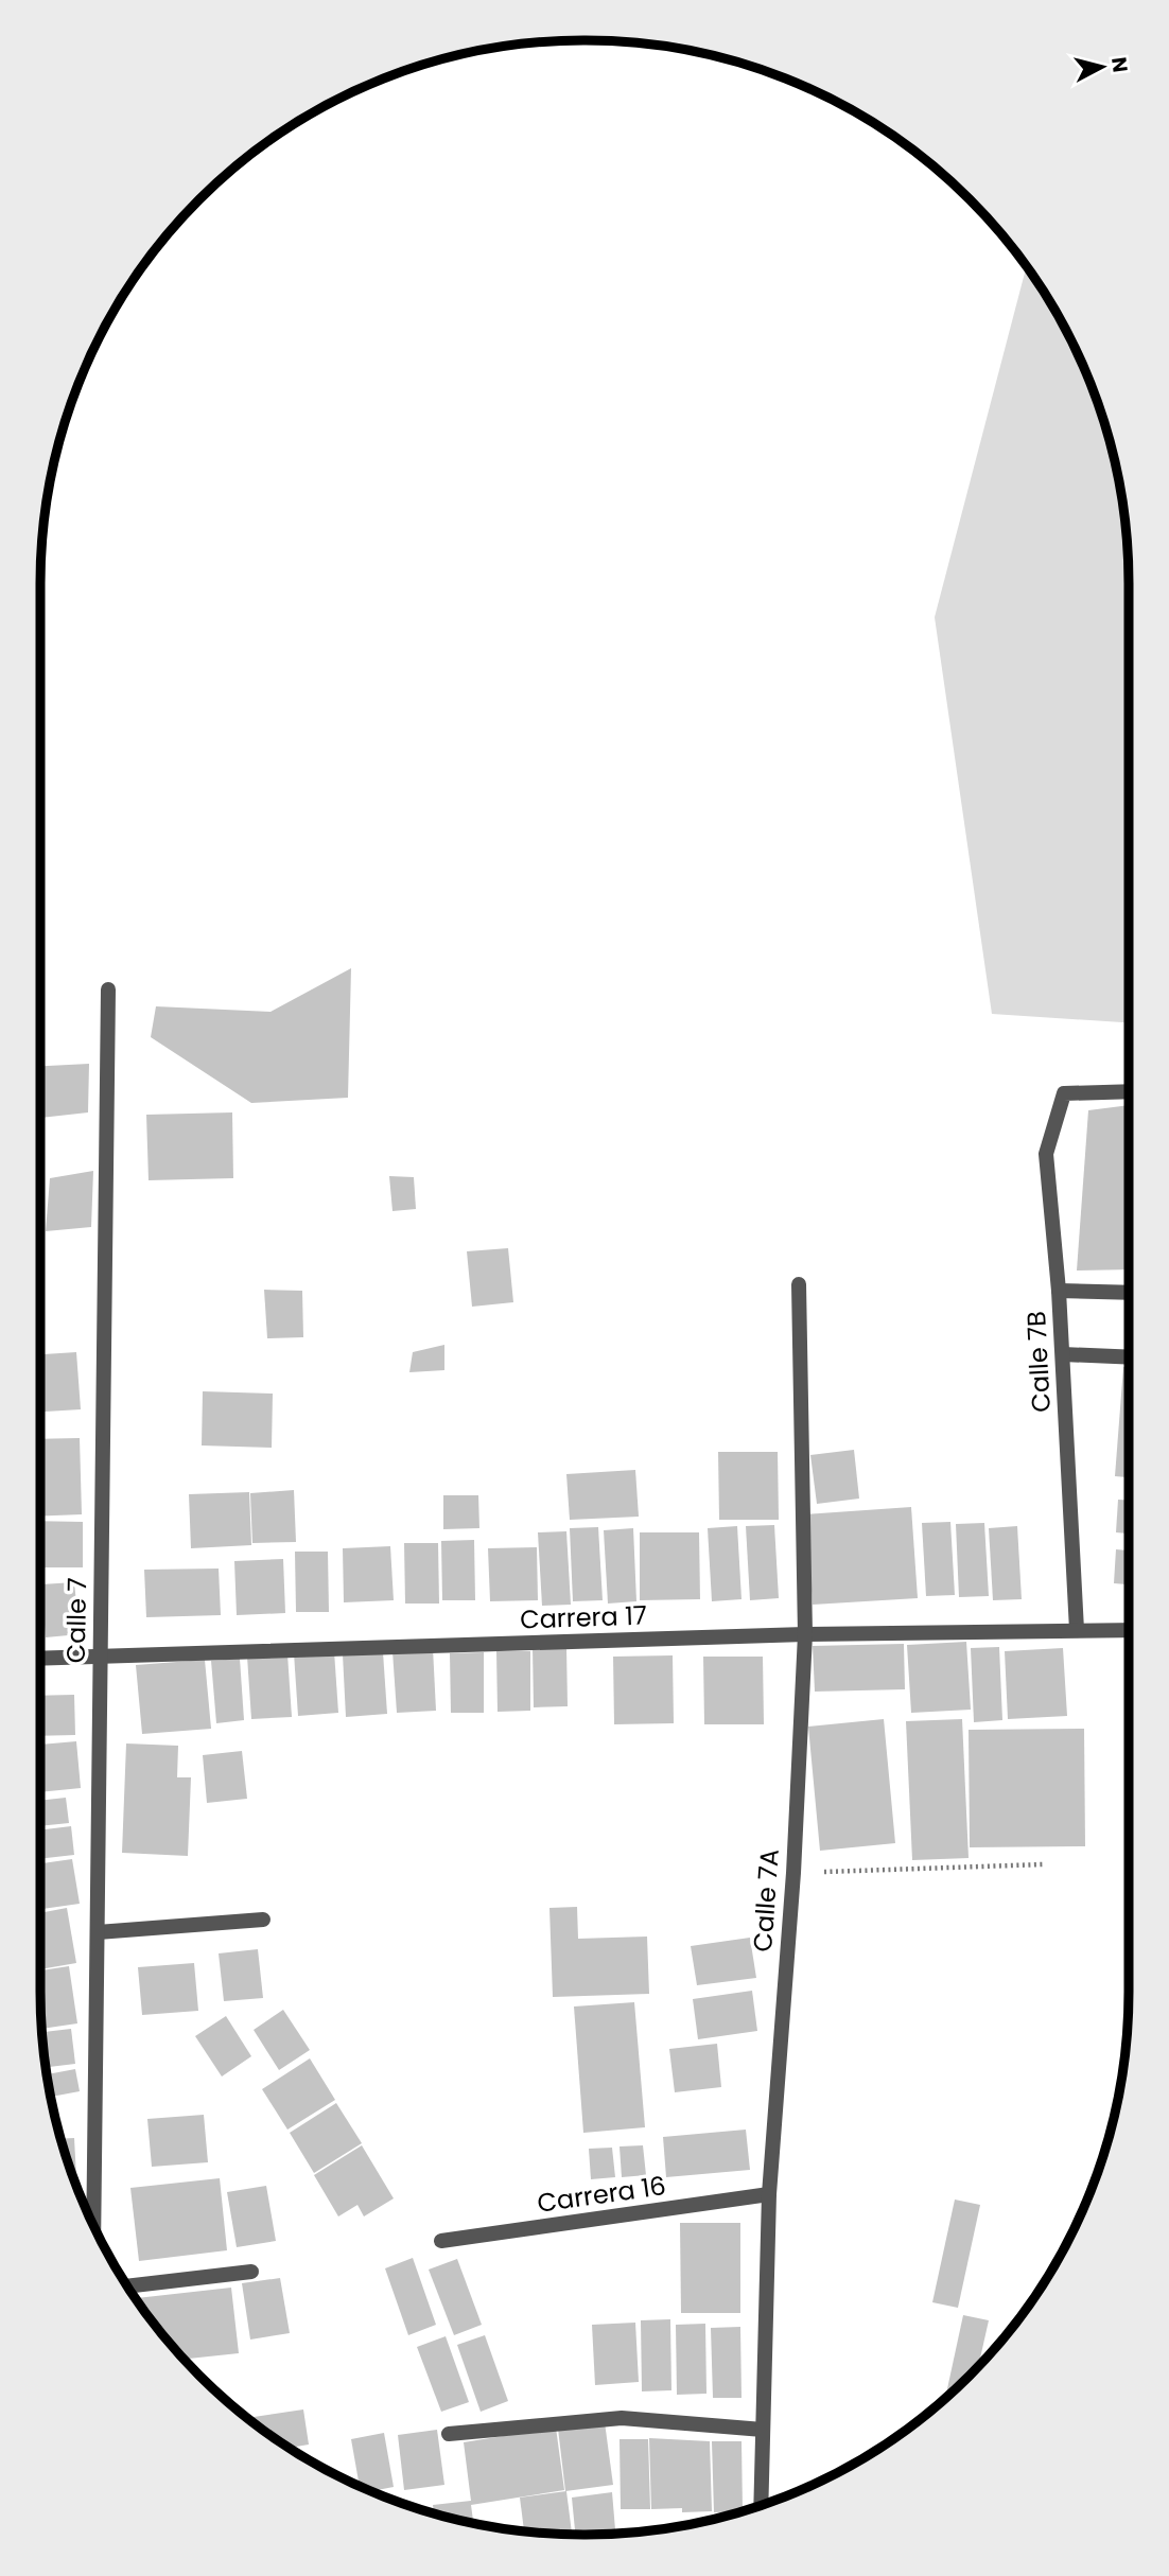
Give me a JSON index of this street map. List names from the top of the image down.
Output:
{
  "streets": {
    "street": [
      "Calle 7B",
      "Carrera 17",
      "Calle 7",
      "Calle 7A",
      "Carrera 16"
    ]
  },
  "crossings": [
    ["Calle 7B", "Carrera 17"],
    ["Carrera 17", "Calle 7"],
    ["Carrera 17", "Calle 7A"],
    ["Calle 7A", "Carrera 16"]
  ],
  "north": "right"
}
